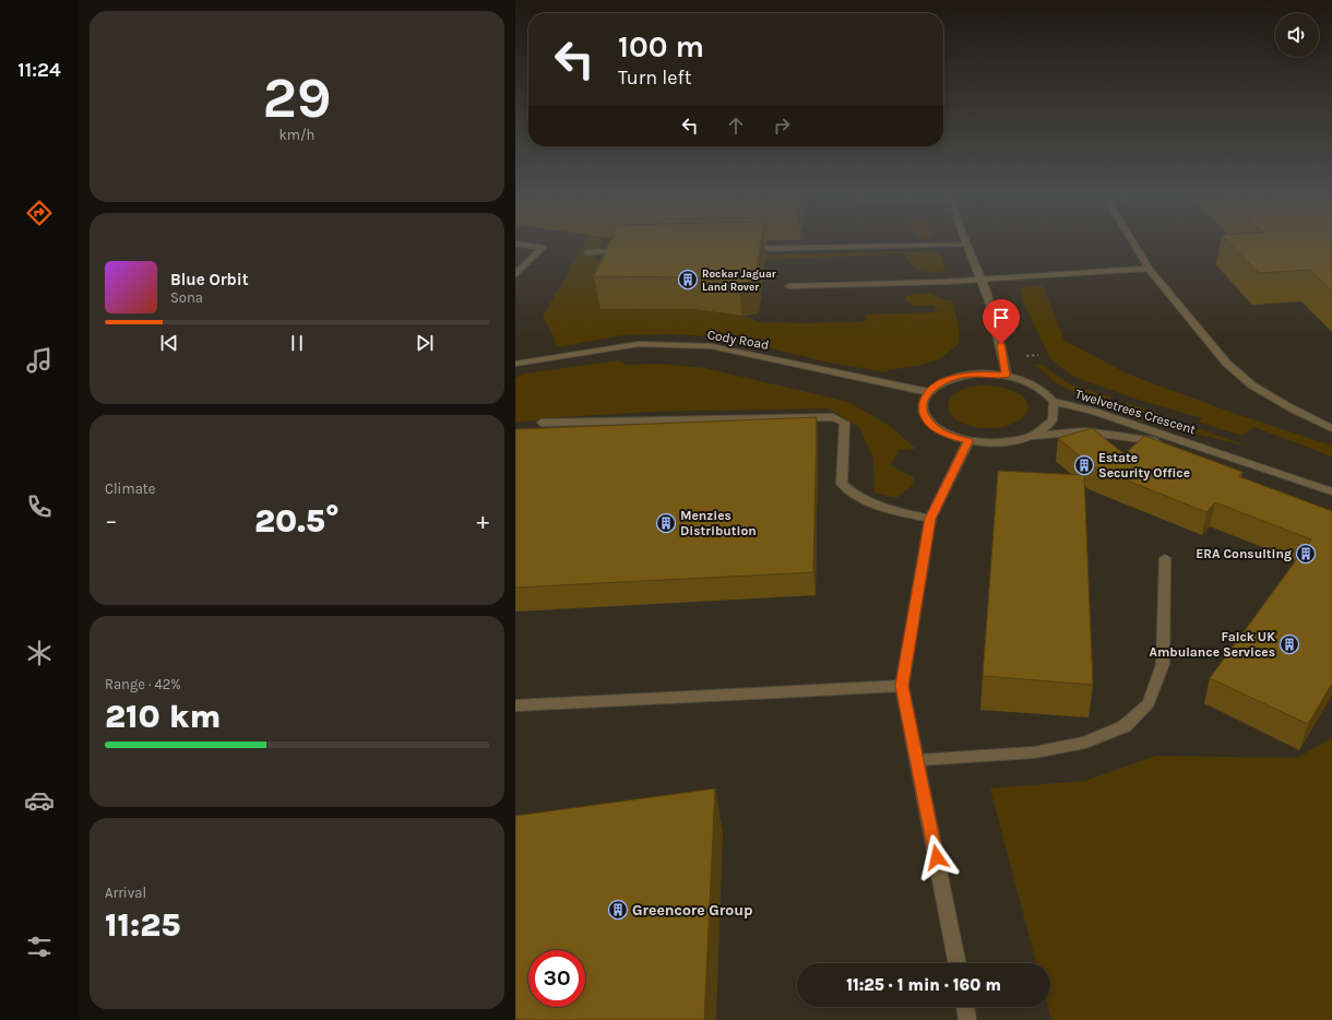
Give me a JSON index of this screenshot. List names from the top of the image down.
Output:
{
  "streets": {
    "street": ["Cody Road", "Twelvetrees Crescent"]
  },
  "crossings": [
    ["Cody Road", "Twelvetrees Crescent"]
  ],
  "places": {
    "building": [
      "Rockar Jaguar Land Rover",
      "Estate Security Office",
      "Menzies Distribution",
      "ERA Consulting",
      "Falck UK Ambulance Services",
      "Greencore Group"
    ]
  },
  "page": {
    "tabs": "11:24",
    "tile": [
      ["29", "km/h"],
      "Climate",
      ["Range · 42%", "210 km"],
      ["Arrival", "11:25"]
    ],
    "turn": ["100 m", "Turn left"],
    "song": ["Blue Orbit", "Sona"],
    "heat": ["−", "20.5°", "+"],
    "limit": "30",
    "trip": "11:25 · 1 min · 160 m"
  }
}
